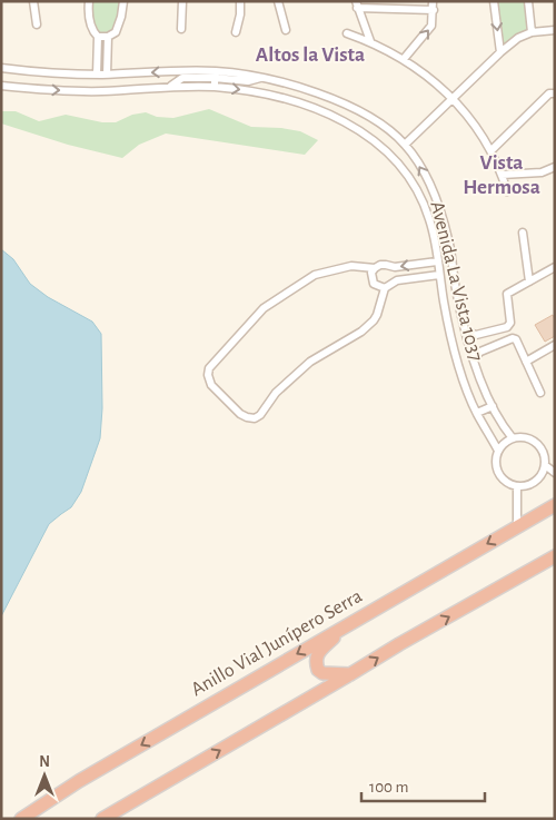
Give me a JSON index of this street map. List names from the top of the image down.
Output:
{
  "streets": {
    "highway": ["Anillo Vial Junípero Serra"],
    "street": ["Avenida La Vista 1037"]
  },
  "districts": ["Altos la Vista", "Vista Hermosa"],
  "scale_bar": "100 m",
  "north": "top"
}
